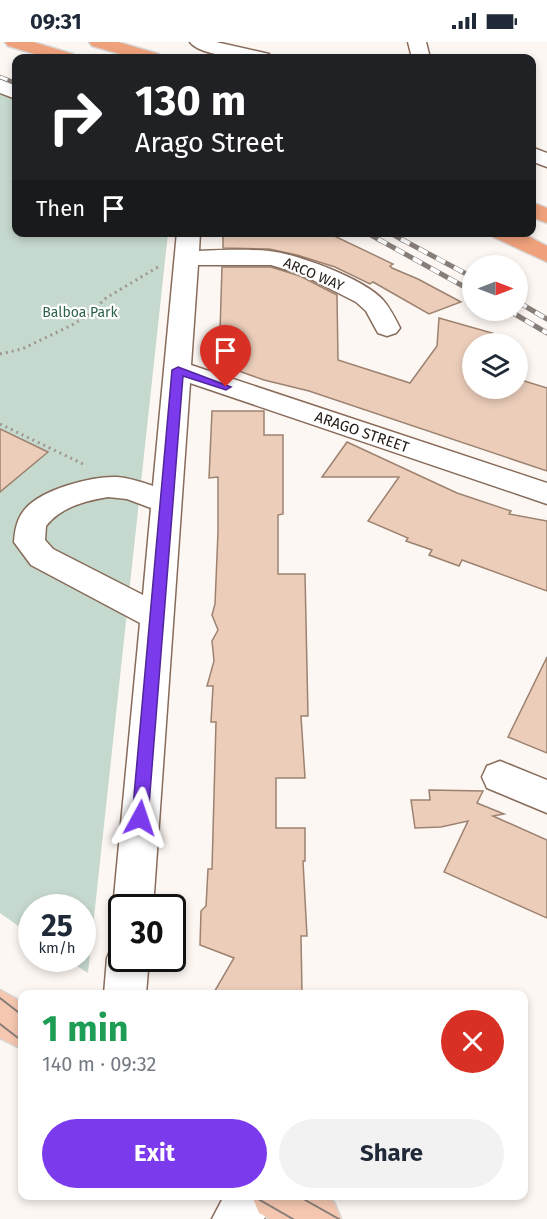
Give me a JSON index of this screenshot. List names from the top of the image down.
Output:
{
  "streets": {
    "street": ["ARCO WAY", "ARAGO STREET"]
  },
  "parks": ["Balboa Park"],
  "north": "right",
  "page": {
    "status": "09:31",
    "turn": ["130 m", "Arago Street"],
    "then": "Then",
    "speed": "25 km/h",
    "limit": "30",
    "heading": ["1 min", "140 m · 09:32"],
    "buttons": ["Exit", "Share"]
  }
}
